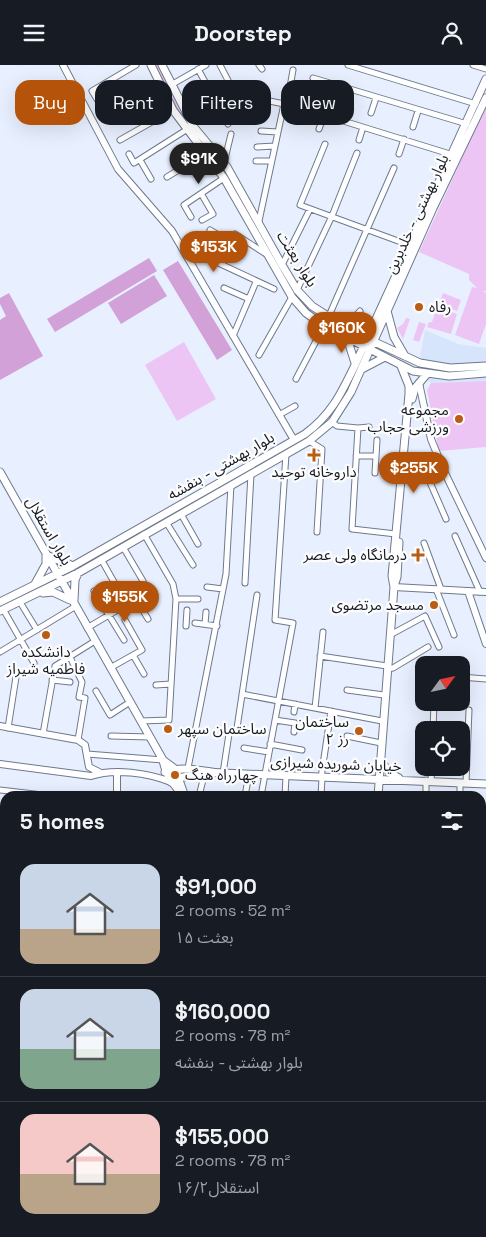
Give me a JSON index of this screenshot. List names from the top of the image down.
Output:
{
  "streets": {
    "main road": [
      "بلوار بهشتی - خلدبرین",
      "بلوار بعثت",
      "بلوار بهشتی - بنفشه",
      "بلوار استقلال",
      "خیابان شوریده شیرازی"
    ]
  },
  "crossings": [
    ["بلوار بهشتی - خلدبرین", "بلوار بعثت"],
    ["بلوار بهشتی - خلدبرین", "بلوار بهشتی - بنفشه"],
    ["بلوار بعثت", "بلوار بهشتی - بنفشه"],
    ["بلوار بهشتی - بنفشه", "بلوار استقلال"],
    ["بلوار استقلال", "خیابان شوریده شیرازی"]
  ],
  "places": {
    "other": [
      "رفاه",
      "مجموعه ورزشی حجاب",
      "مسجد مرتضوی",
      "دانشکده فاطمیه شیراز",
      "ساختمان سپهر",
      "ساختمان رز ۲",
      "چهارراه هنگ"
    ],
    "health": ["داروخانه توحید", "درمانگاه ولی عصر"]
  },
  "north": "top right",
  "page": {
    "header": "Doorstep",
    "chip": [
      "Buy",
      "Rent",
      "Filters",
      "New"
    ],
    "price": [
      "$91K",
      "$153K",
      "$160K",
      "$255K",
      "$155K"
    ],
    "heading": "5 homes",
    "list": [
      {
        "name": "$91,000",
        "note": "2 rooms · 52 m² · بعثت ۱۵"
      },
      {
        "name": "$160,000",
        "note": "2 rooms · 78 m² · بلوار بهشتی - بنفشه"
      },
      {
        "name": "$155,000",
        "note": "2 rooms · 78 m² · استقلال۱۶/۲"
      }
    ]
  }
}
